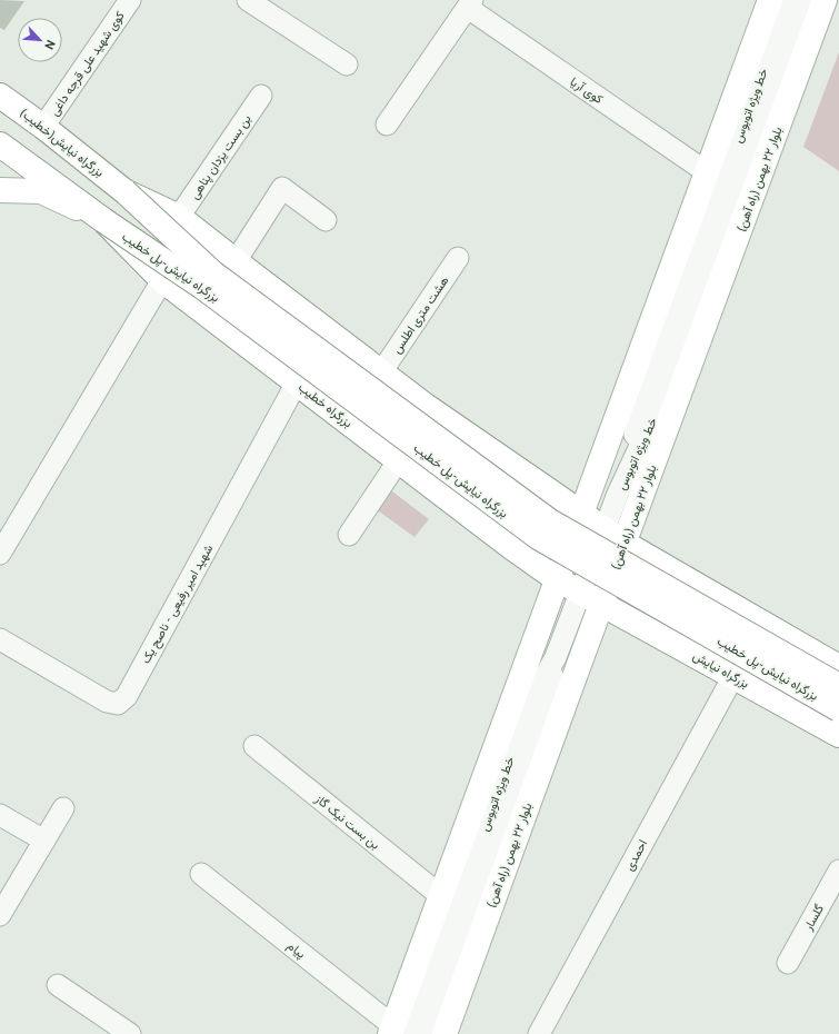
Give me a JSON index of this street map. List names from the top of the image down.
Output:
{
  "streets": {
    "main road": [
      "بزرگراه نیایش(خطیب)",
      "بلوار ۲۲ بهمن (راه آهن)",
      "بزرگراه نیایش-پل خطیب",
      "بزرگراه خطیب",
      "بزرگراه نیایش"
    ],
    "street": [
      "کوی شهید علی قرجه داغی",
      "کوی آریا",
      "خط ویژه اتوبوس",
      "بن بست یزدان پناهی",
      "هشت متری اطلس",
      "شهید امیر رفیعی - ناصح یک",
      "بن بست نیک گاز",
      "احمدی",
      "گلسار",
      "پیام"
    ]
  },
  "crossings": [
    ["کوی شهید علی قرجه داغی", "بزرگراه نیایش(خطیب)"],
    ["خط ویژه اتوبوس", "پیام"],
    ["بزرگراه نیایش(خطیب)", "بزرگراه نیایش-پل خطیب"],
    ["بلوار ۲۲ بهمن (راه آهن)", "بزرگراه نیایش"],
    ["بزرگراه نیایش-پل خطیب", "بزرگراه خطیب"],
    ["بزرگراه خطیب", "شهید امیر رفیعی - ناصح یک"],
    ["بزرگراه خطیب", "بزرگراه نیایش"],
    ["بزرگراه نیایش", "احمدی"]
  ],
  "north": "bottom right"
}
